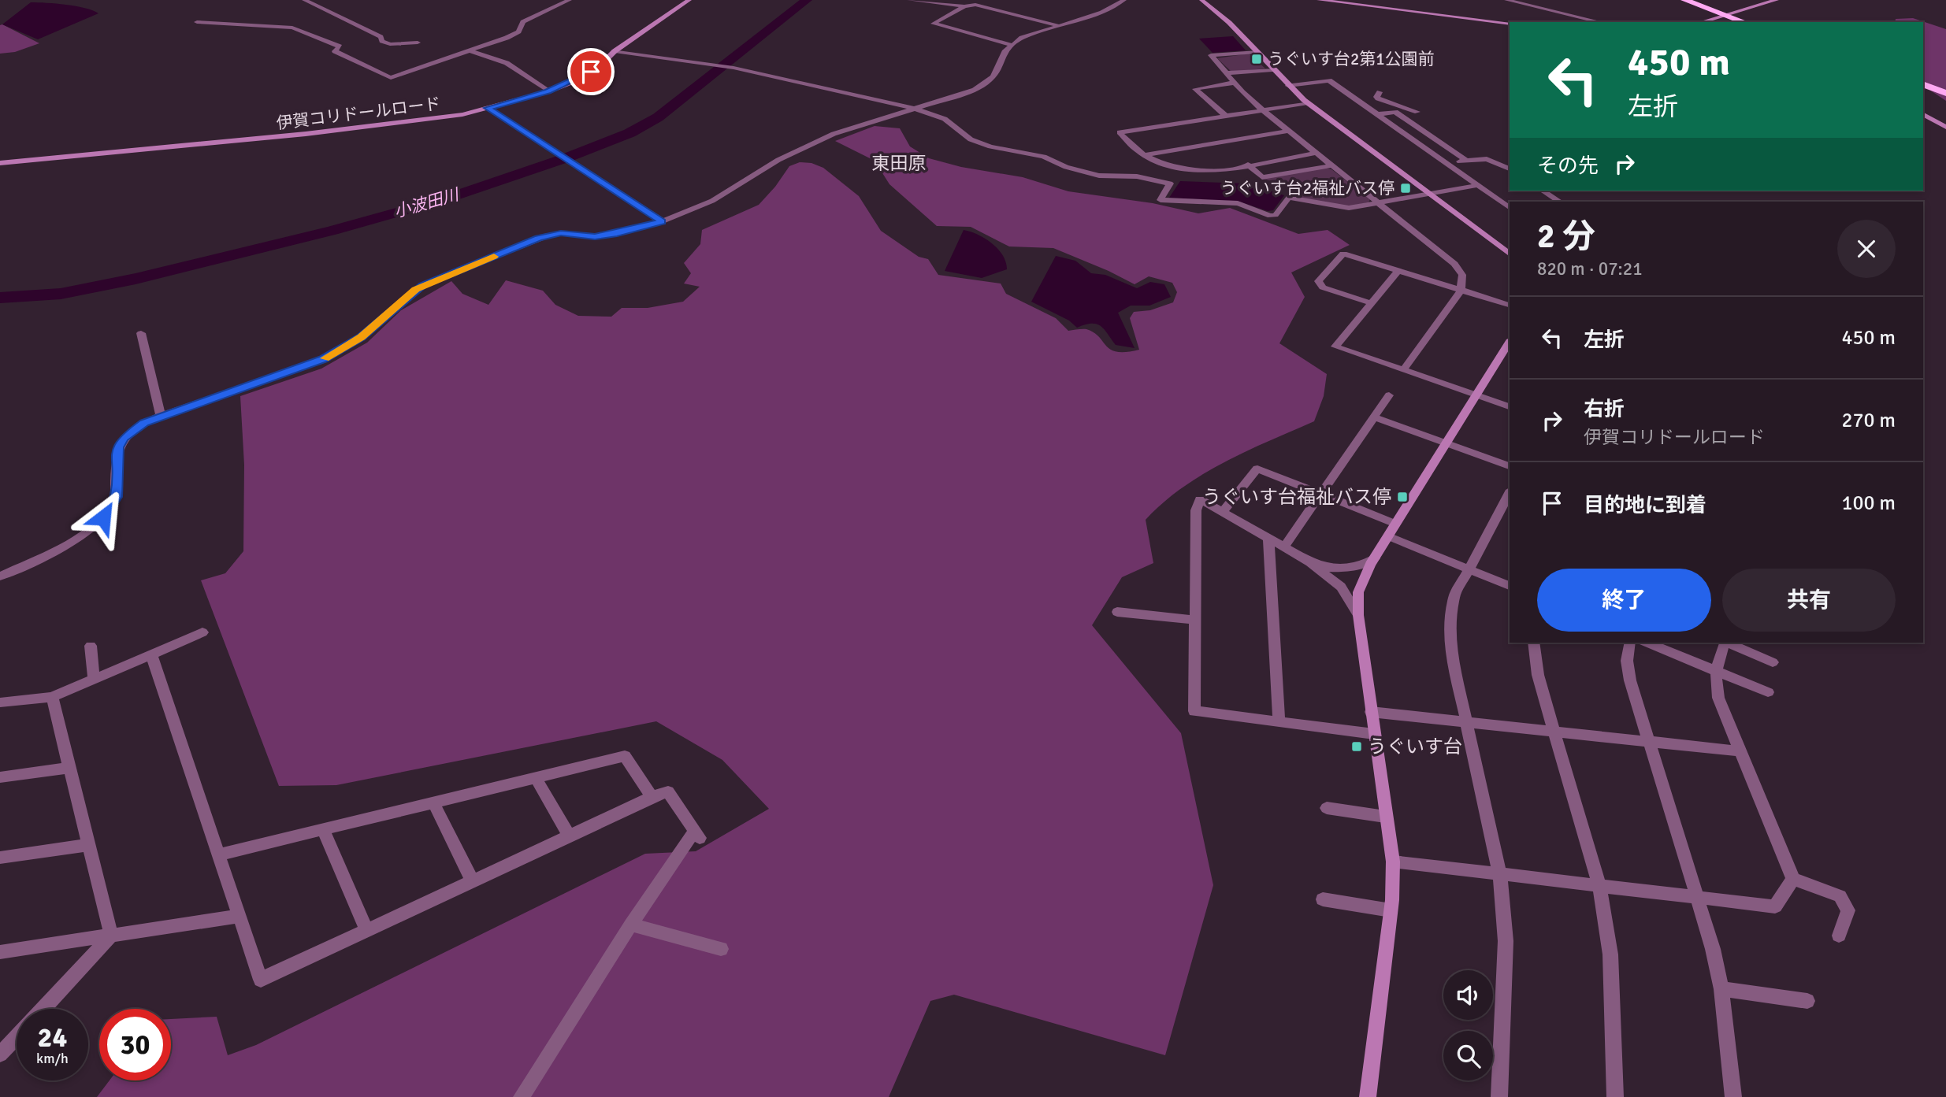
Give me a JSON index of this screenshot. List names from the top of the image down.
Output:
{
  "streets": {
    "street": ["伊賀コリドールロード"]
  },
  "districts": ["東田原"],
  "water": ["小波田川"],
  "places": {
    "transit": [
      "うぐいす台2第1公園前",
      "うぐいす台2福祉バス停",
      "うぐいす台福祉バス停",
      "うぐいす台"
    ]
  },
  "page": {
    "turn": ["450 m", "左折"],
    "then": "その先",
    "heading": ["2 分", "820 m · 07:21"],
    "list": [
      {
        "name": "左折",
        "value": "450 m"
      },
      {
        "name": "右折",
        "note": "伊賀コリドールロード",
        "value": "270 m"
      },
      {
        "name": "目的地に到着",
        "value": "100 m"
      }
    ],
    "buttons": ["終了", "共有"],
    "speed": "24 km/h",
    "limit": "30"
  }
}
